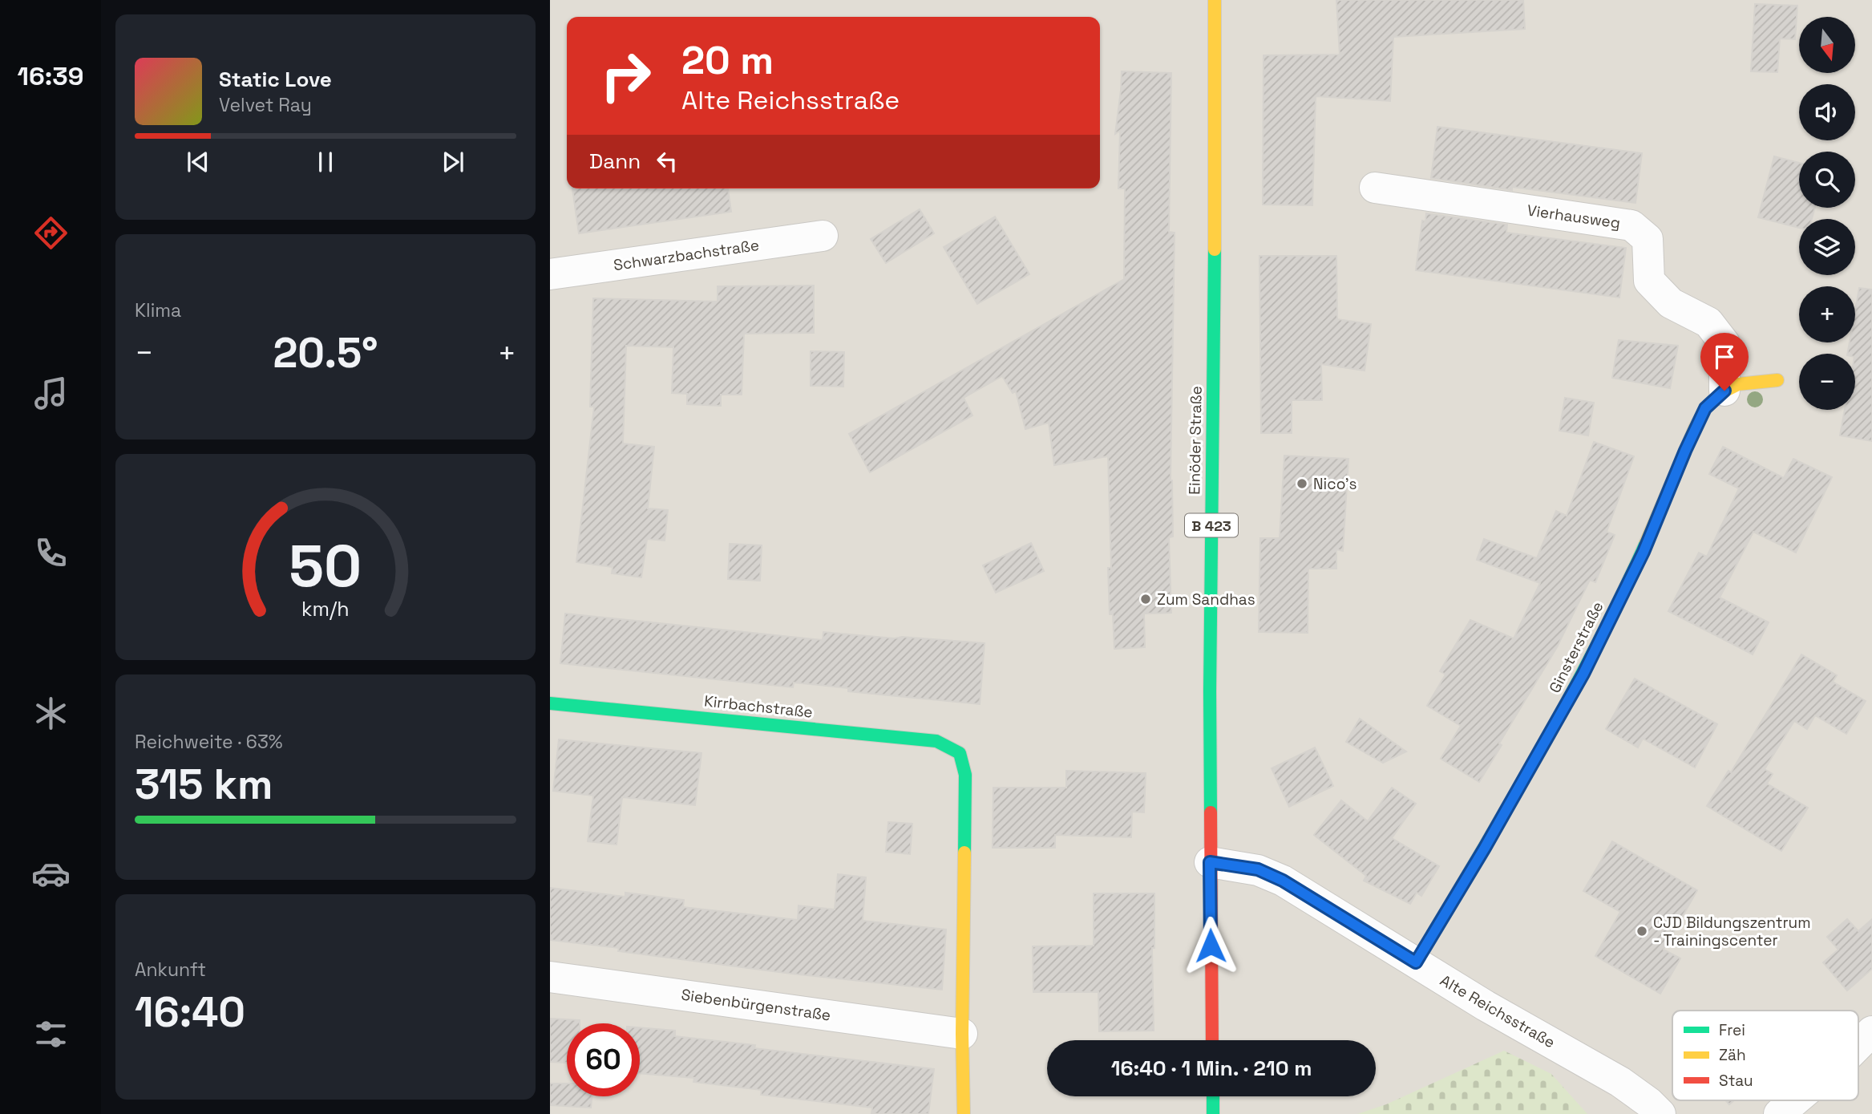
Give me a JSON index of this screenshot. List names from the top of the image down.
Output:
{
  "streets": {
    "street": [
      "Vierhausweg",
      "Schwarzbachstraße",
      "Einöder Straße",
      "B 423",
      "Ginsterstraße",
      "Kirrbachstraße",
      "Siebenbürgenstraße",
      "Alte Reichsstraße"
    ]
  },
  "crossings": [
    ["Vierhausweg", "Ginsterstraße"],
    ["Einöder Straße", "Alte Reichsstraße"],
    ["Ginsterstraße", "Alte Reichsstraße"],
    ["Kirrbachstraße", "Siebenbürgenstraße"]
  ],
  "places": ["Nico's", "Zum Sandhas", "CJD Bildungszentrum - Trainingscenter"],
  "legend": ["Frei", "Zäh", "Stau"],
  "north": "bottom",
  "page": {
    "tabs": "16:39",
    "map_buttons": ["+", "−"],
    "turn": ["20 m", "Alte Reichsstraße"],
    "song": ["Static Love", "Velvet Ray"],
    "then": "Dann",
    "tile": [
      "Klima",
      ["Reichweite · 63%", "315 km"],
      ["Ankunft", "16:40"]
    ],
    "heat": ["−", "20.5°", "+"],
    "limit": "60",
    "trip": "16:40 · 1 Min. · 210 m",
    "gauge": ["50", "km/h"]
  }
}
